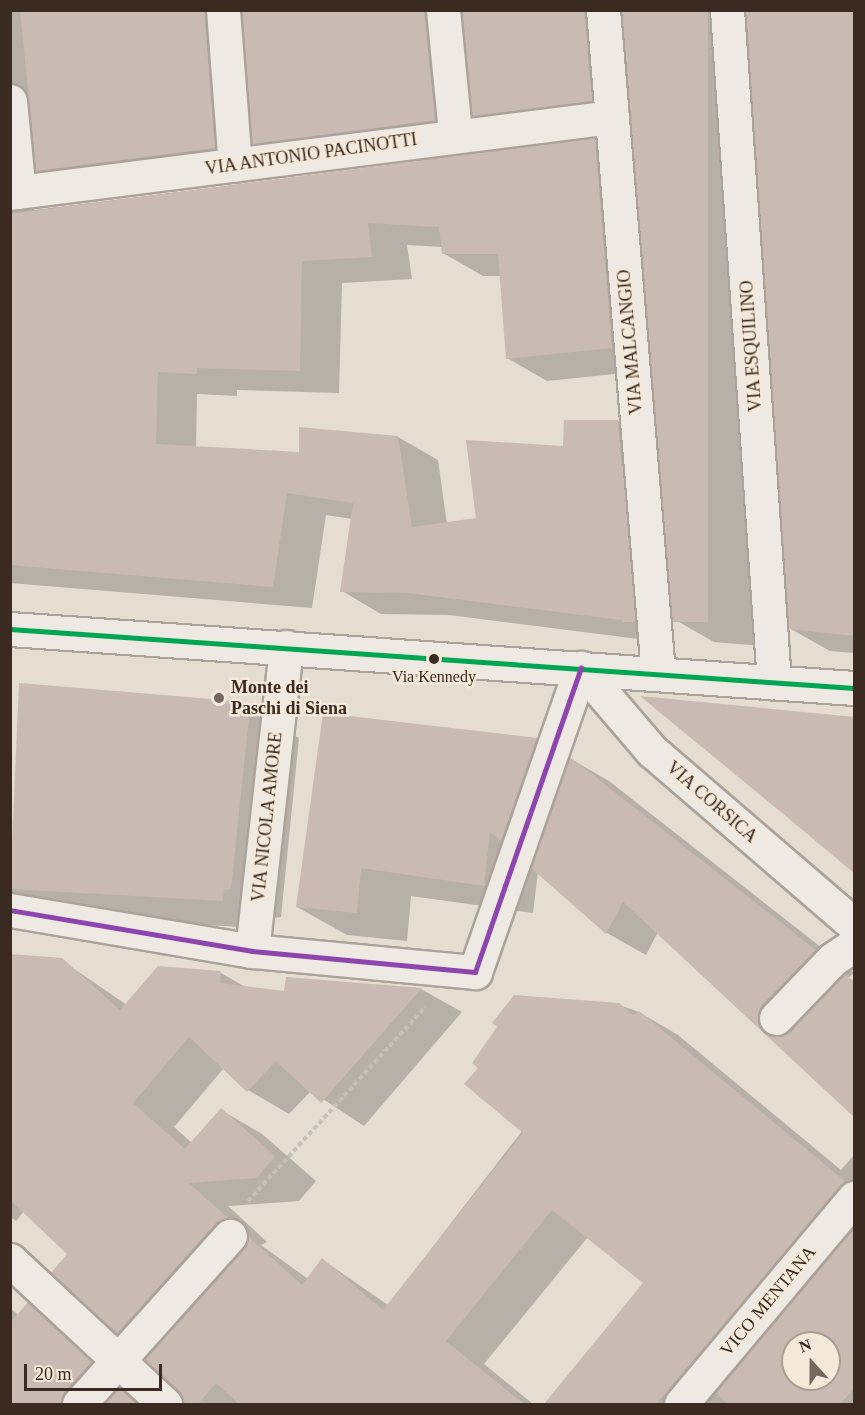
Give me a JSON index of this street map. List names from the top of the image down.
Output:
{
  "streets": {
    "street": [
      "VIA ANTONIO PACINOTTI",
      "VIA MALCANGIO",
      "VIA ESQUILINO",
      "VIA CORSICA",
      "VIA NICOLA AMORE",
      "VICO MENTANA"
    ]
  },
  "crossings": [
    ["VIA ANTONIO PACINOTTI", "VIA MALCANGIO"]
  ],
  "places": ["Via Kennedy", "Monte dei Paschi di Siena"],
  "scale_bar": "20 m",
  "north": "top"
}
